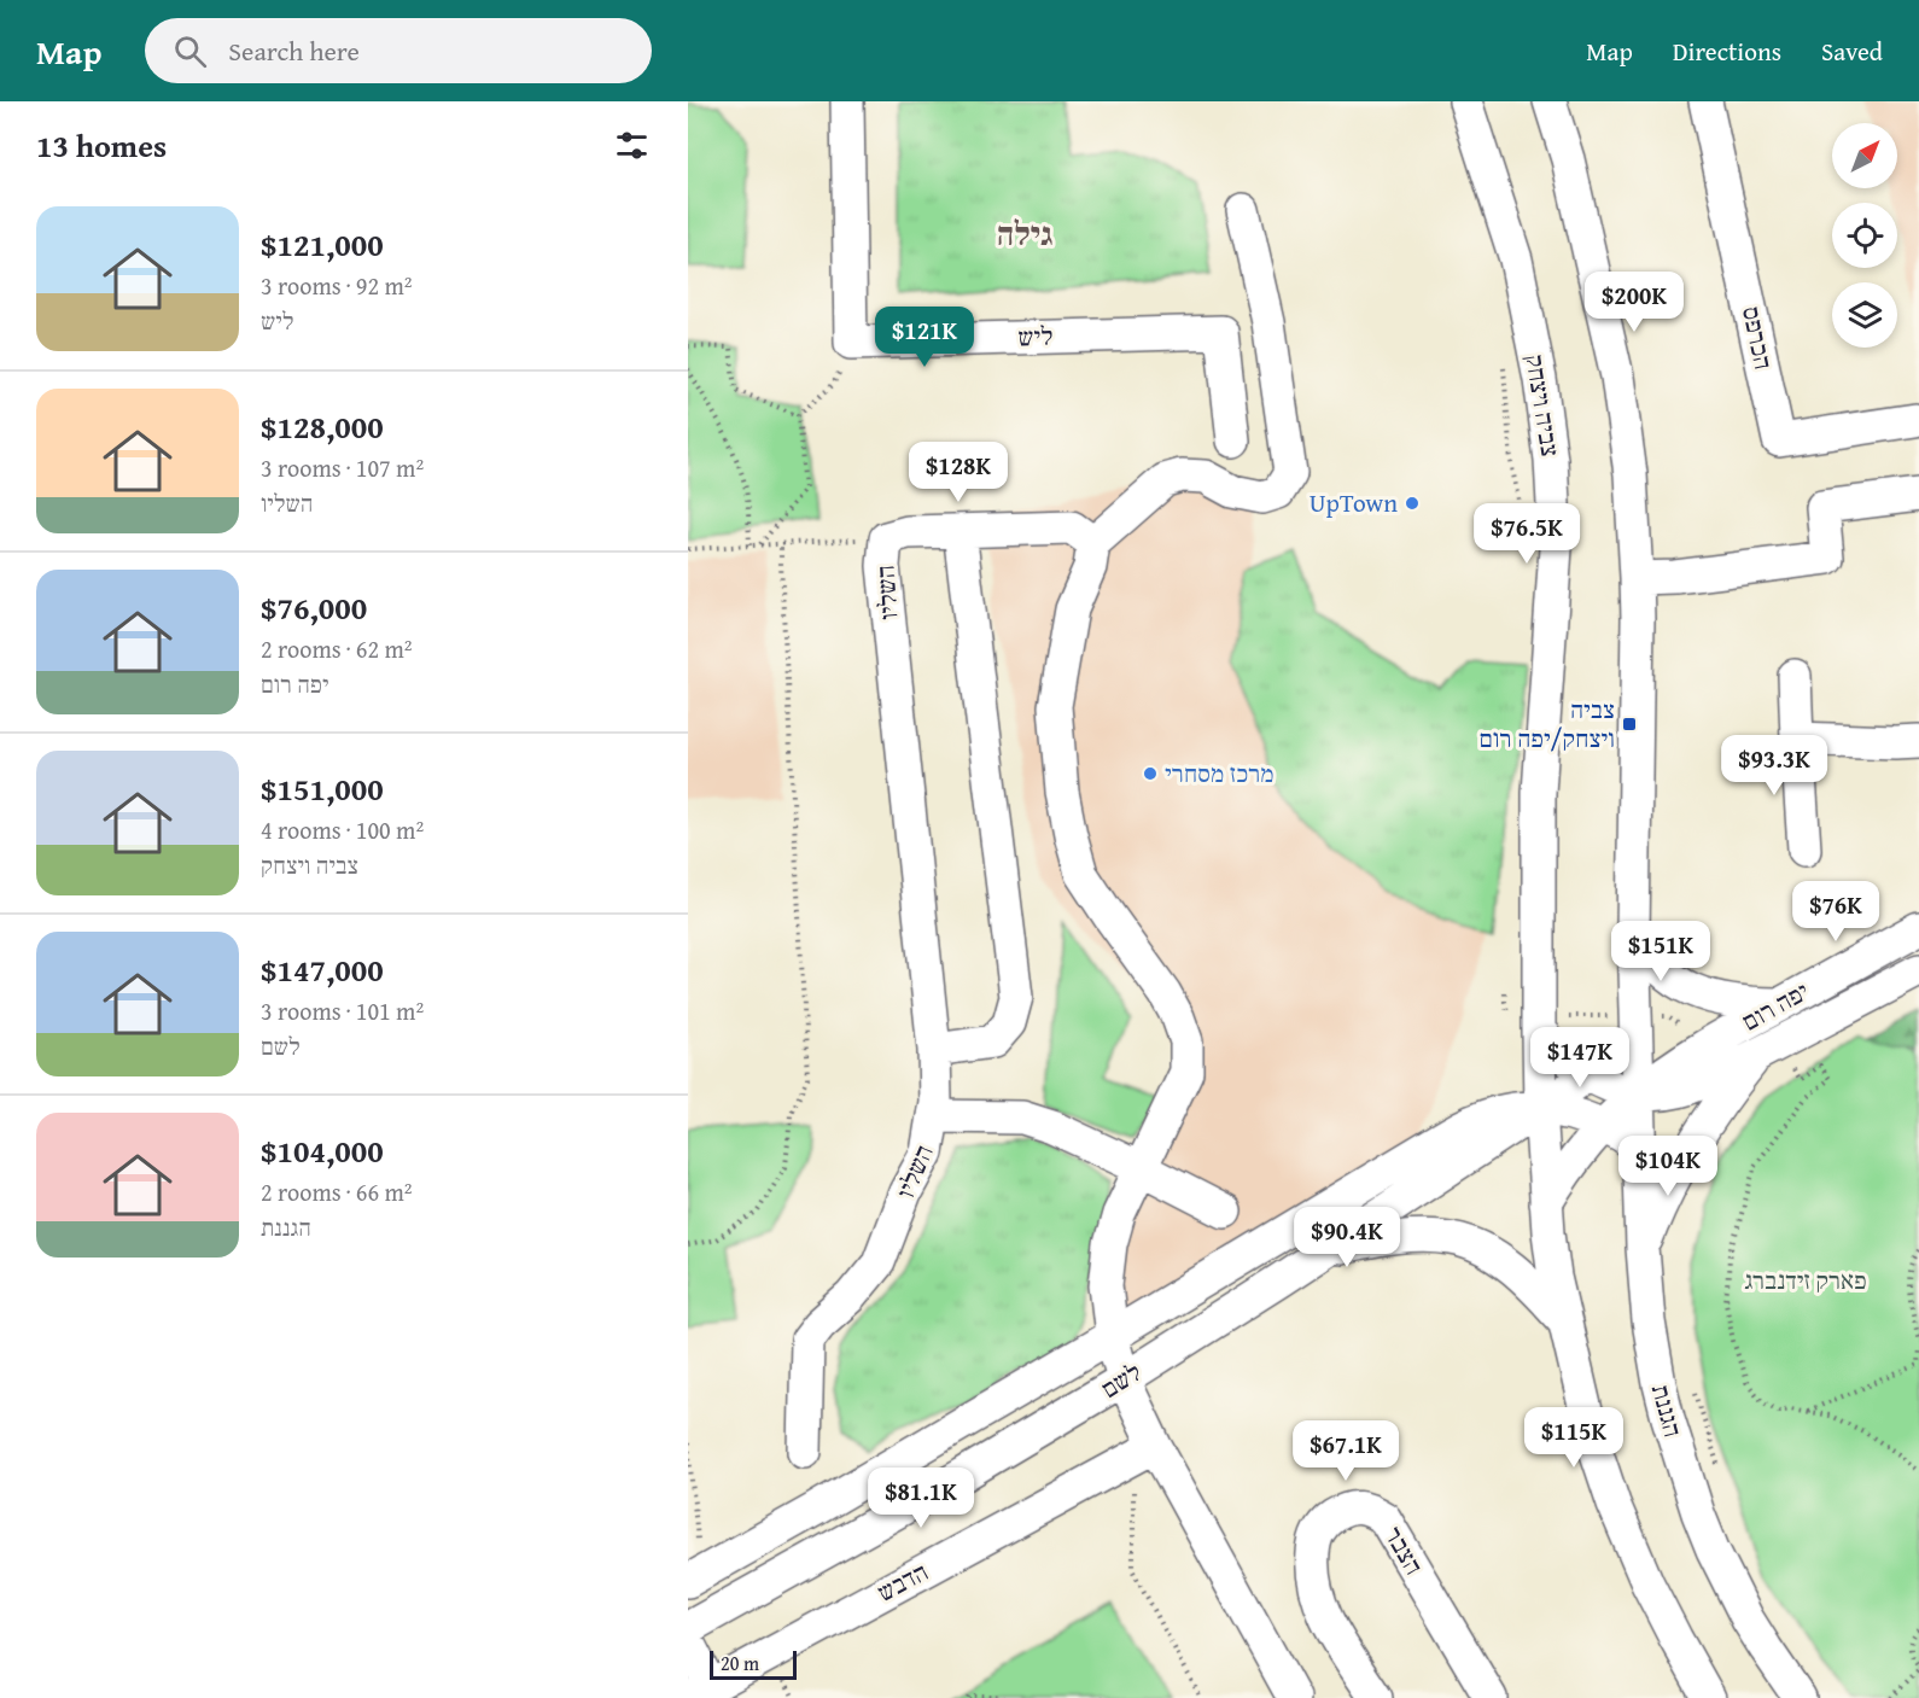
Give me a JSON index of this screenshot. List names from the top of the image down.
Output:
{
  "streets": {
    "street": [
      "ליש",
      "הכרפס",
      "צביה ויצחק",
      "השליו",
      "יפה רום",
      "לשם",
      "הגננת",
      "הצבר",
      "הדבש"
    ]
  },
  "crossings": [
    ["צביה ויצחק", "יפה רום"],
    ["צביה ויצחק", "לשם"],
    ["יפה רום", "לשם"],
    ["יפה רום", "הגננת"],
    ["לשם", "הגננת"]
  ],
  "districts": ["גילה"],
  "parks": ["פארק זידנברג"],
  "places": {
    "other": ["UpTown", "מרכז מסחרי"],
    "transit": ["צביה ויצחק/יפה רום"]
  },
  "scale_bar": "20 m",
  "north": "top right",
  "page": {
    "header": "Map",
    "search": "Search here",
    "nav": ["Map", "Directions", "Saved"],
    "heading": "13 homes",
    "list": [
      {
        "name": "$121,000",
        "note": "3 rooms · 92 m² · ליש"
      },
      {
        "name": "$128,000",
        "note": "3 rooms · 107 m² · השליו"
      },
      {
        "name": "$76,000",
        "note": "2 rooms · 62 m² · יפה רום"
      },
      {
        "name": "$151,000",
        "note": "4 rooms · 100 m² · צביה ויצחק"
      },
      {
        "name": "$147,000",
        "note": "3 rooms · 101 m² · לשם"
      },
      {
        "name": "$104,000",
        "note": "2 rooms · 66 m² · הגננת"
      }
    ],
    "price": [
      "$200K",
      "$121K",
      "$128K",
      "$76.5K",
      "$93.3K",
      "$76K",
      "$151K",
      "$147K",
      "$104K",
      "$90.4K",
      "$115K",
      "$67.1K",
      "$81.1K"
    ],
    "scale": "20 m"
  }
}
